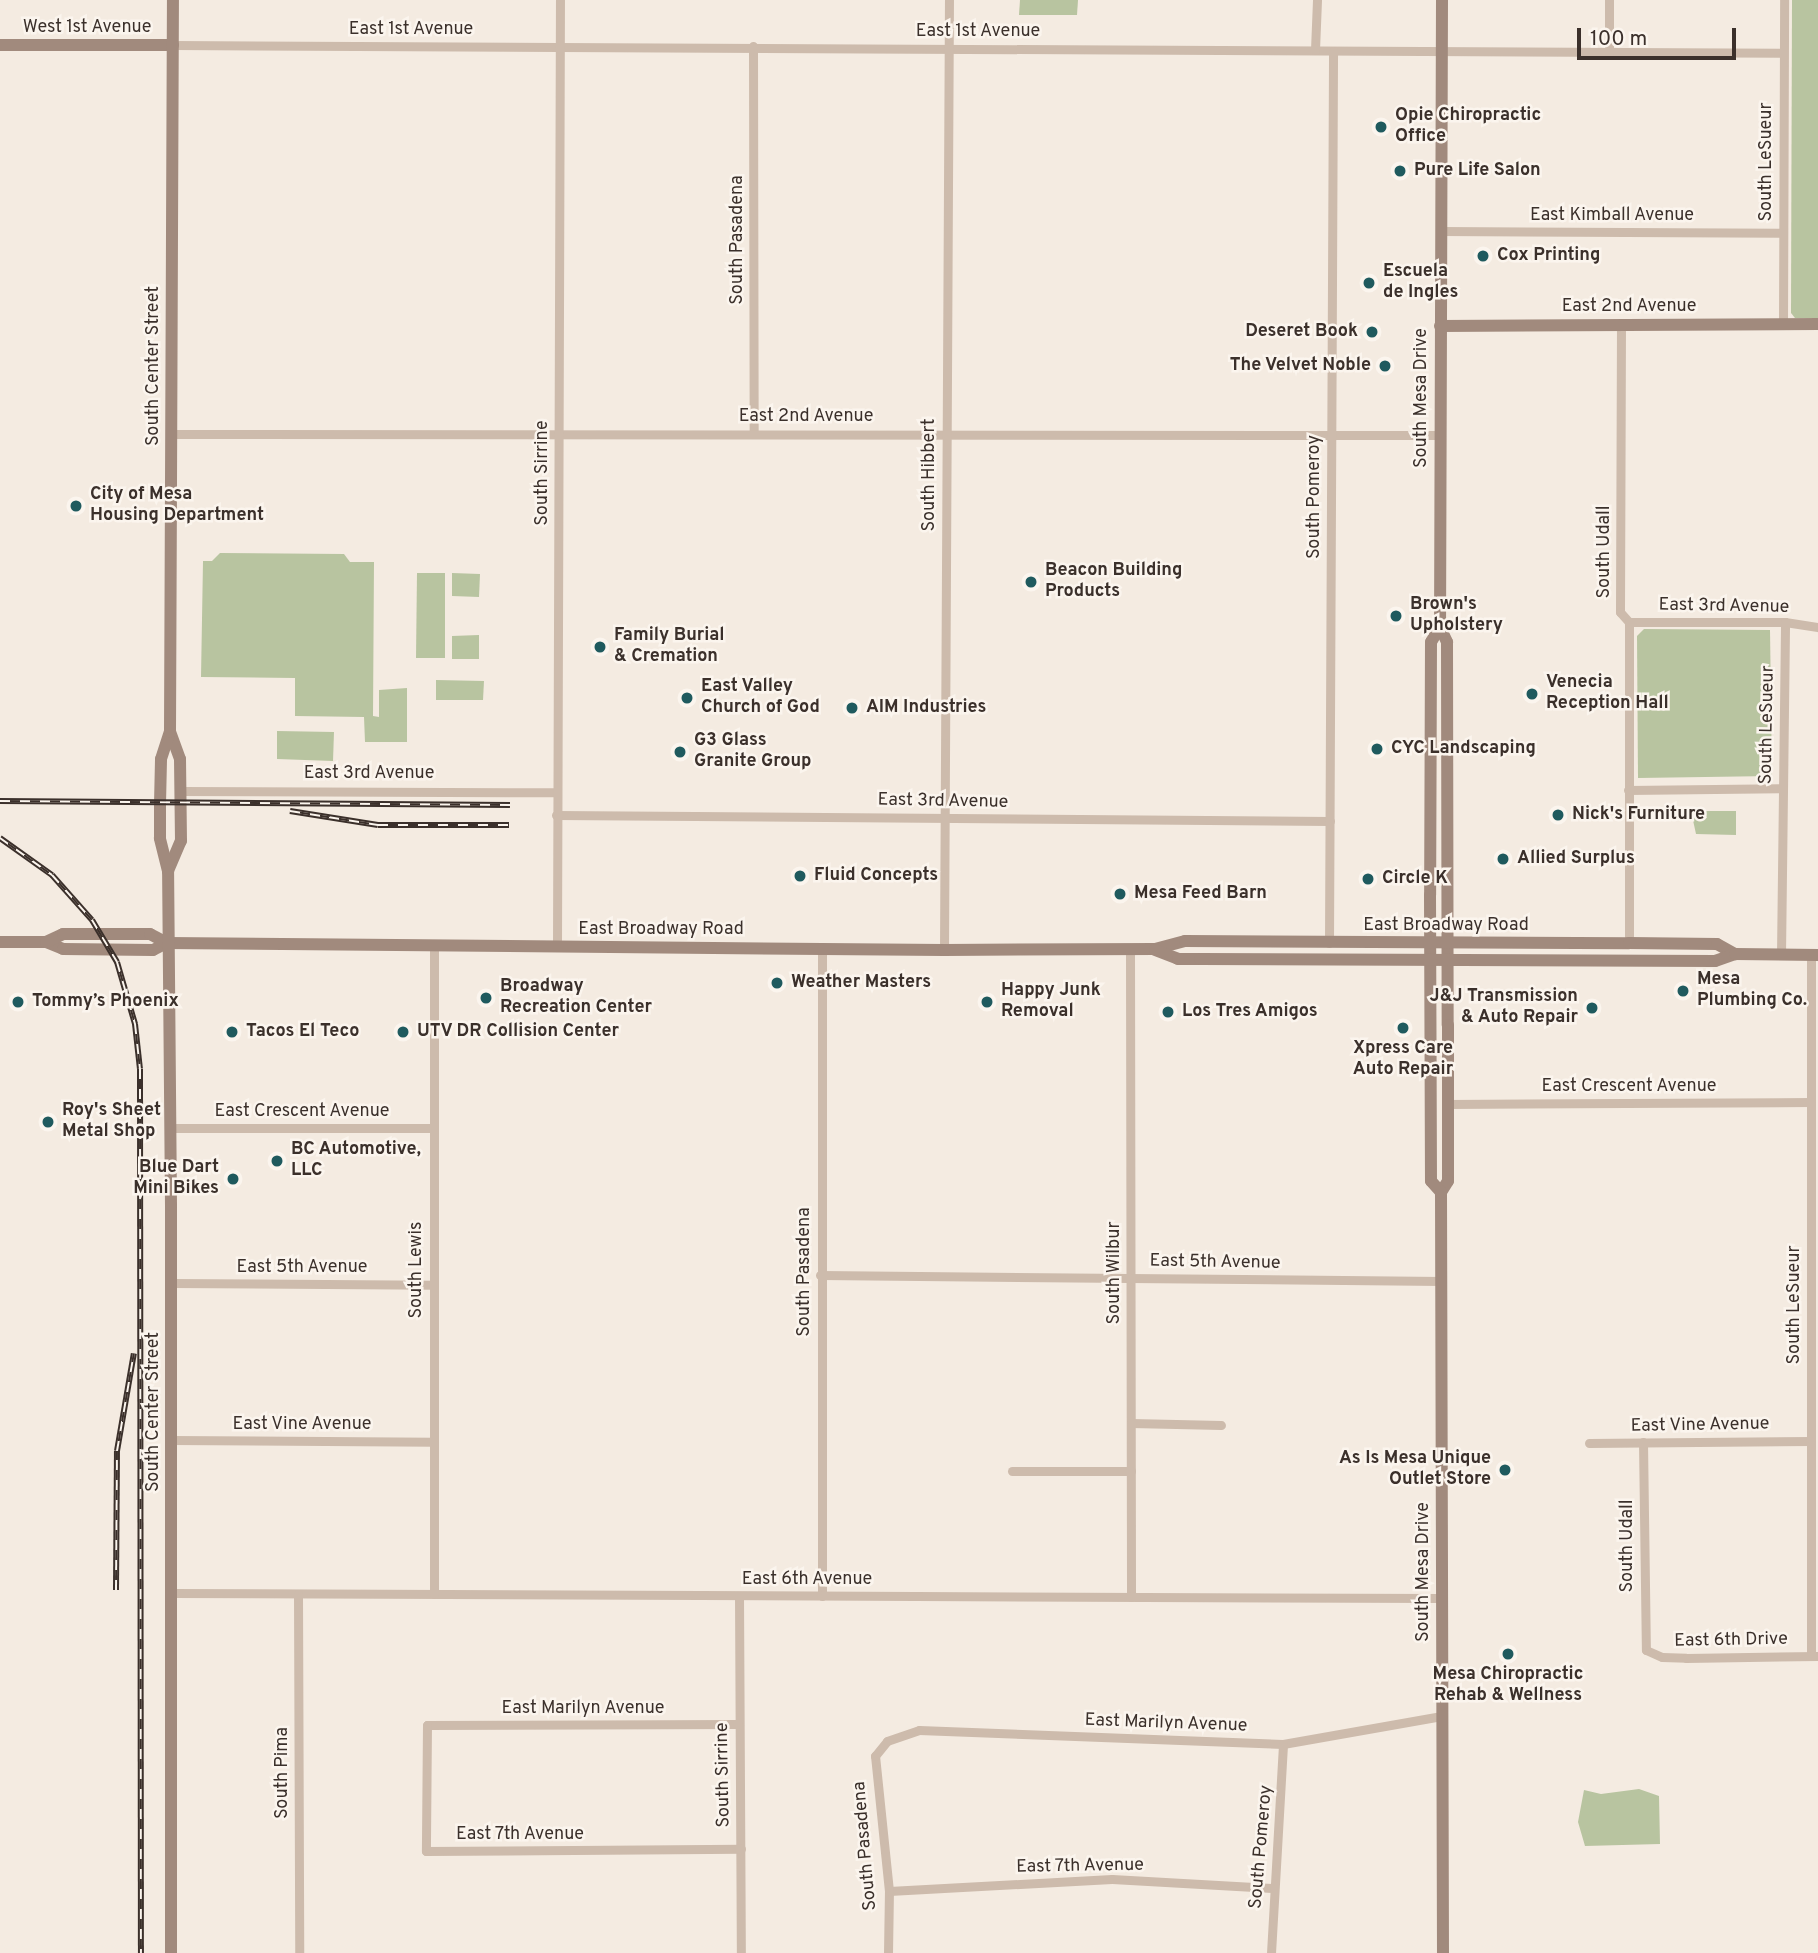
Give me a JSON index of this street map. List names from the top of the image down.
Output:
{
  "streets": {
    "main road": [
      "West 1st Avenue",
      "East 2nd Avenue",
      "South Center Street",
      "South Mesa Drive",
      "East Broadway Road"
    ],
    "street": [
      "East 1st Avenue",
      "South LeSueur",
      "East Kimball Avenue",
      "South Pasadena",
      "South Sirrine",
      "South Hibbert",
      "South Pomeroy",
      "South Udall",
      "East 3rd Avenue",
      "East Crescent Avenue",
      "East 5th Avenue",
      "South Lewis",
      "South Wilbur",
      "East Vine Avenue",
      "East 6th Avenue",
      "East 6th Drive",
      "East Marilyn Avenue",
      "South Pima",
      "East 7th Avenue"
    ]
  },
  "crossings": [
    ["West 1st Avenue", "East 1st Avenue"],
    ["West 1st Avenue", "South Center Street"],
    ["East 1st Avenue", "South LeSueur"],
    ["East 1st Avenue", "South Pasadena"],
    ["East 1st Avenue", "South Center Street"],
    ["East 1st Avenue", "South Mesa Drive"],
    ["East 1st Avenue", "South Sirrine"],
    ["East 1st Avenue", "South Hibbert"],
    ["East 1st Avenue", "South Pomeroy"],
    ["South LeSueur", "East Kimball Avenue"],
    ["South LeSueur", "East 2nd Avenue"],
    ["South LeSueur", "East 3rd Avenue"],
    ["South LeSueur", "East Broadway Road"],
    ["South LeSueur", "East Crescent Avenue"],
    ["South LeSueur", "East Vine Avenue"],
    ["South LeSueur", "East 6th Drive"],
    ["East Kimball Avenue", "South Mesa Drive"],
    ["South Pasadena", "East 2nd Avenue"],
    ["South Pasadena", "East Broadway Road"],
    ["South Pasadena", "East 5th Avenue"],
    ["South Pasadena", "East 6th Avenue"],
    ["South Pasadena", "East Marilyn Avenue"],
    ["South Pasadena", "East 7th Avenue"],
    ["East 2nd Avenue", "South Center Street"],
    ["East 2nd Avenue", "South Mesa Drive"],
    ["East 2nd Avenue", "South Sirrine"],
    ["East 2nd Avenue", "South Hibbert"],
    ["East 2nd Avenue", "South Pomeroy"],
    ["East 2nd Avenue", "South Udall"],
    ["South Center Street", "East 3rd Avenue"],
    ["South Center Street", "East Broadway Road"],
    ["South Center Street", "East Crescent Avenue"],
    ["South Center Street", "East 5th Avenue"],
    ["South Center Street", "East Vine Avenue"],
    ["South Center Street", "East 6th Avenue"],
    ["South Mesa Drive", "East Broadway Road"],
    ["South Mesa Drive", "East Crescent Avenue"],
    ["South Mesa Drive", "East 5th Avenue"],
    ["South Mesa Drive", "East 6th Avenue"],
    ["South Mesa Drive", "East Marilyn Avenue"],
    ["South Sirrine", "East 3rd Avenue"],
    ["South Sirrine", "East Broadway Road"],
    ["South Sirrine", "East 6th Avenue"],
    ["South Sirrine", "East Marilyn Avenue"],
    ["South Sirrine", "East 7th Avenue"],
    ["South Hibbert", "East 3rd Avenue"],
    ["South Hibbert", "East Broadway Road"],
    ["South Pomeroy", "East 3rd Avenue"],
    ["South Pomeroy", "East Broadway Road"],
    ["South Pomeroy", "East Marilyn Avenue"],
    ["South Pomeroy", "East 7th Avenue"],
    ["South Udall", "East 3rd Avenue"],
    ["South Udall", "East Broadway Road"],
    ["South Udall", "East Vine Avenue"],
    ["South Udall", "East 6th Drive"],
    ["East Broadway Road", "South Lewis"],
    ["East Broadway Road", "South Wilbur"],
    ["East Crescent Avenue", "South Lewis"],
    ["East 5th Avenue", "South Lewis"],
    ["East 5th Avenue", "South Wilbur"],
    ["South Lewis", "East Vine Avenue"],
    ["South Lewis", "East 6th Avenue"],
    ["South Wilbur", "East 6th Avenue"],
    ["East 6th Avenue", "South Pima"],
    ["East Marilyn Avenue", "East 7th Avenue"]
  ],
  "places": [
    "Opie Chiropractic Office",
    "Pure Life Salon",
    "Cox Printing",
    "Escuela de Ingles",
    "Deseret Book",
    "The Velvet Noble",
    "City of Mesa Housing Department",
    "Beacon Building Products",
    "Brown's Upholstery",
    "Family Burial & Cremation",
    "Venecia Reception Hall",
    "East Valley Church of God",
    "AIM Industries",
    "CYC Landscaping",
    "G3 Glass Granite Group",
    "Nick's Furniture",
    "Allied Surplus",
    "Fluid Concepts",
    "Circle K",
    "Mesa Feed Barn",
    "Weather Masters",
    "Mesa Plumbing Co.",
    "Broadway Recreation Center",
    "Tommy’s Phoenix",
    "Happy Junk Removal",
    "J&J Transmission & Auto Repair",
    "Los Tres Amigos",
    "Xpress Care Auto Repair",
    "Tacos El Teco",
    "UTV DR Collision Center",
    "Roy's Sheet Metal Shop",
    "BC Automotive, LLC",
    "Blue Dart Mini Bikes",
    "As Is Mesa Unique Outlet Store",
    "Mesa Chiropractic Rehab & Wellness"
  ],
  "scale_bar": "100 m"
}
